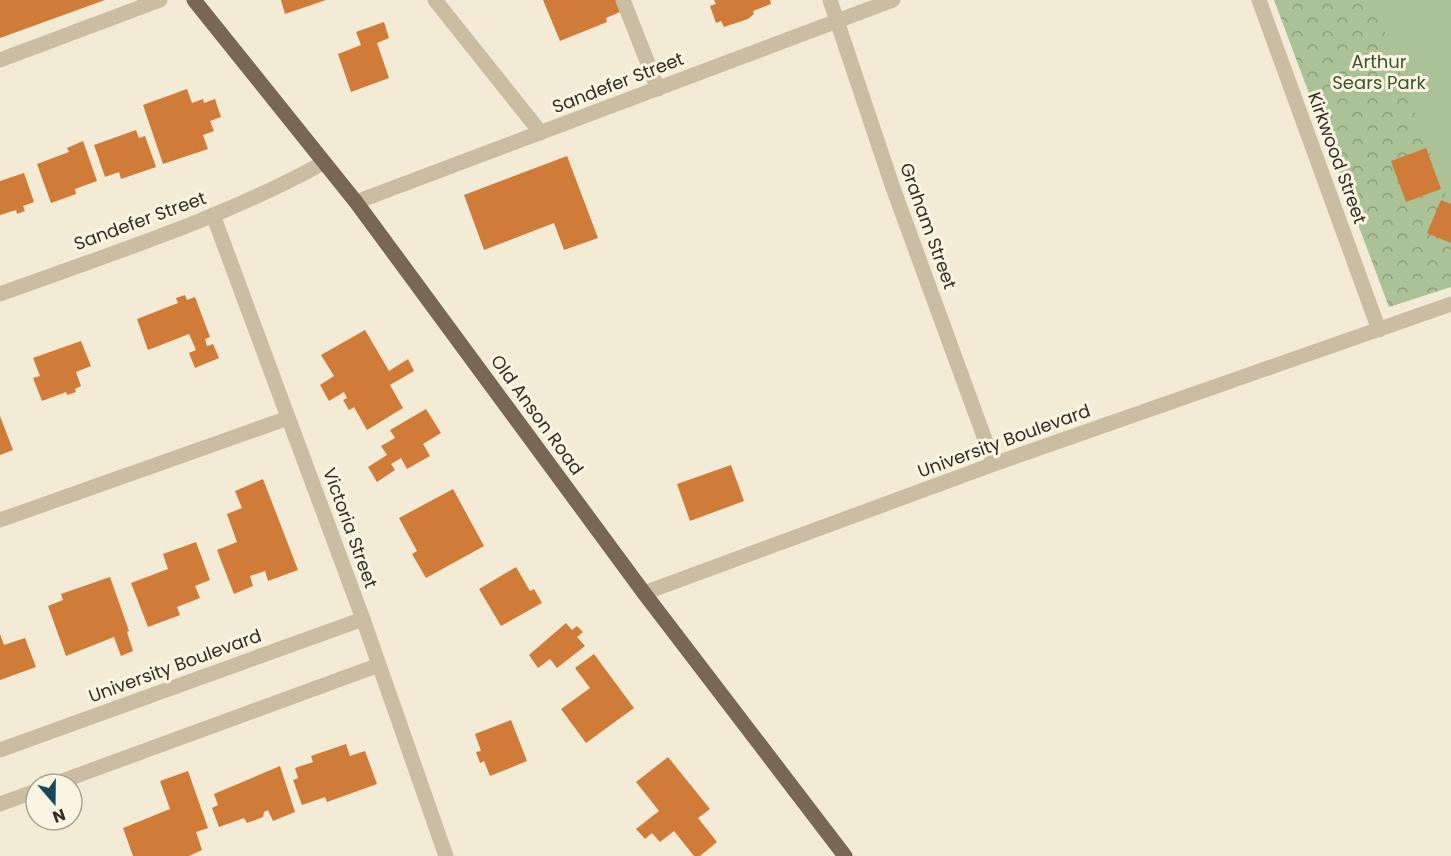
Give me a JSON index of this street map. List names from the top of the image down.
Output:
{
  "streets": {
    "main road": ["Old Anson Road"],
    "street": [
      "Sandefer Street",
      "Kirkwood Street",
      "Graham Street",
      "University Boulevard",
      "Victoria Street"
    ]
  },
  "crossings": [
    ["Sandefer Street", "Graham Street"],
    ["Sandefer Street", "Old Anson Road"],
    ["Sandefer Street", "Victoria Street"],
    ["Kirkwood Street", "University Boulevard"],
    ["Graham Street", "University Boulevard"],
    ["Old Anson Road", "University Boulevard"],
    ["University Boulevard", "Victoria Street"]
  ],
  "parks": ["Arthur Sears Park"],
  "north": "bottom"
}
